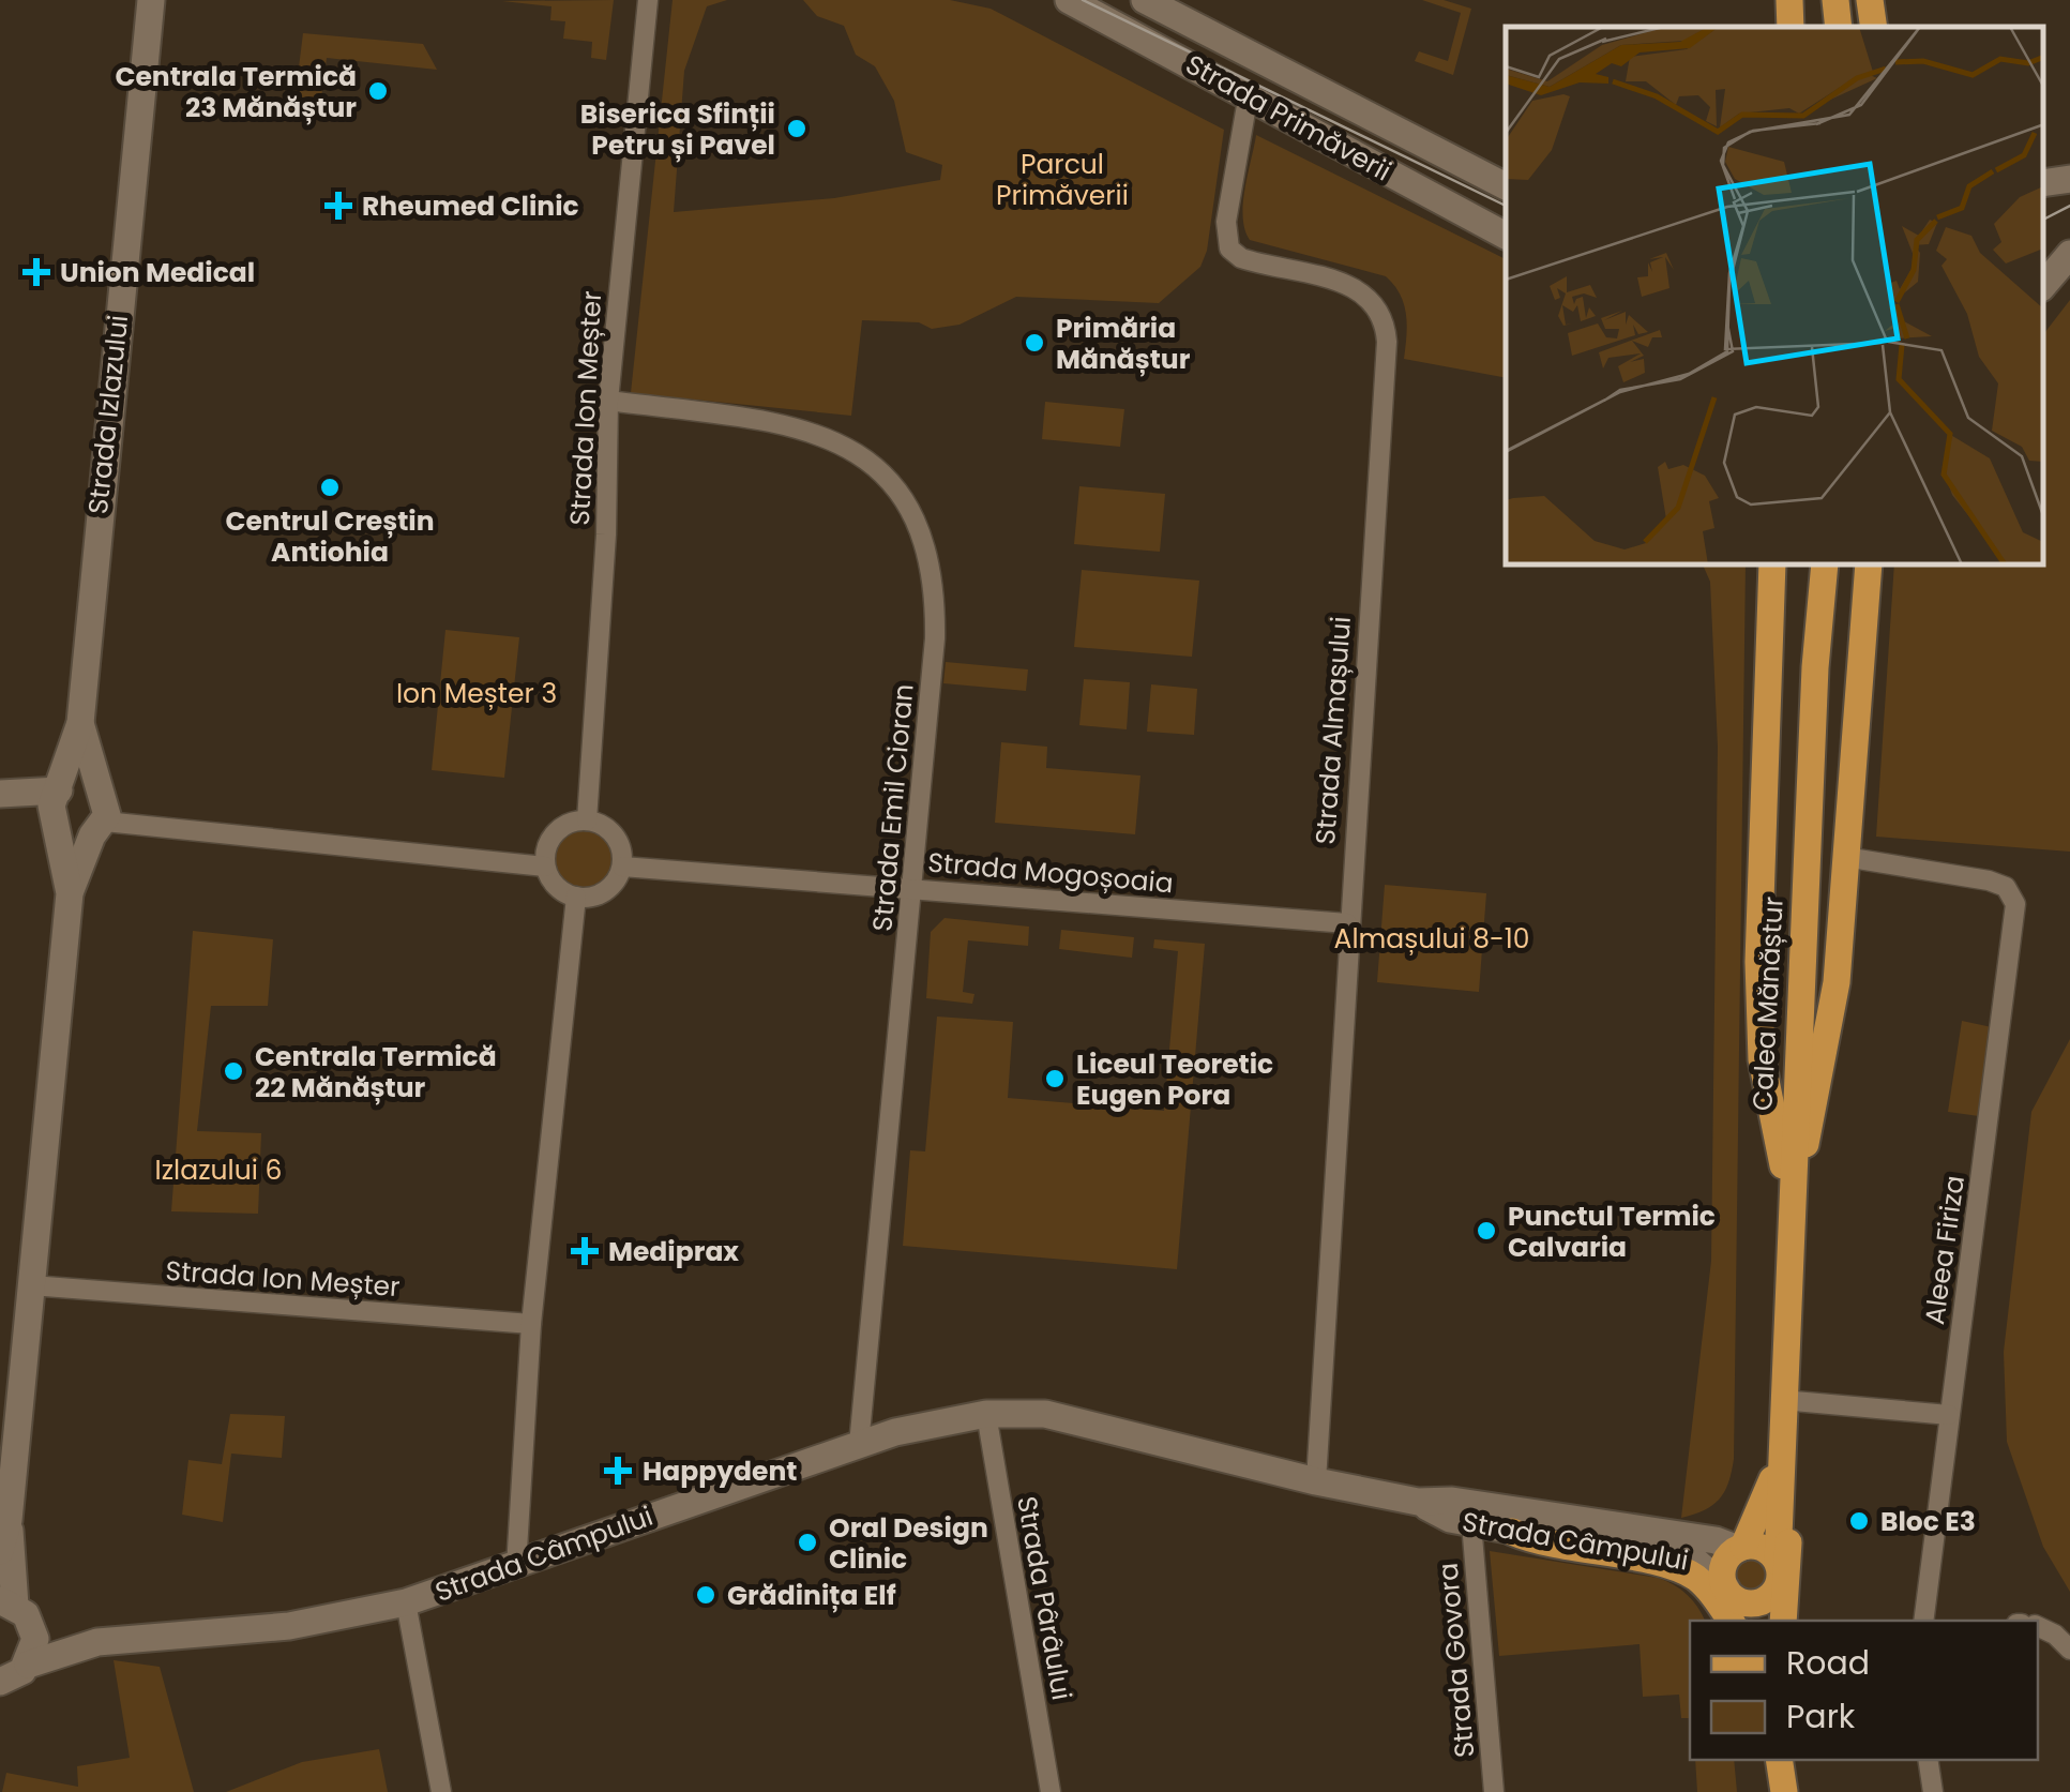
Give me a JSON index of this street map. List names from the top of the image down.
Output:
{
  "streets": {
    "main road": [
      "Strada Primăverii",
      "Strada Izlazului",
      "Calea Mănăștur",
      "Strada Câmpului"
    ],
    "street": [
      "Strada Ion Meșter",
      "Strada Almașului",
      "Strada Emil Cioran",
      "Strada Mogoșoaia",
      "Aleea Firiza",
      "Strada Pârâului",
      "Strada Govora"
    ]
  },
  "crossings": [
    ["Strada Primăverii", "Strada Almașului"],
    ["Strada Ion Meșter", "Strada Izlazului"],
    ["Strada Ion Meșter", "Strada Emil Cioran"],
    ["Strada Ion Meșter", "Strada Mogoșoaia"],
    ["Strada Izlazului", "Strada Câmpului"],
    ["Strada Almașului", "Strada Mogoșoaia"],
    ["Strada Almașului", "Strada Câmpului"],
    ["Strada Emil Cioran", "Strada Mogoșoaia"],
    ["Strada Emil Cioran", "Strada Câmpului"],
    ["Calea Mănăștur", "Strada Câmpului"],
    ["Strada Câmpului", "Strada Pârâului"],
    ["Strada Câmpului", "Strada Govora"]
  ],
  "parks": [
    "Parcul Primăverii",
    "Ion Meșter 3",
    "Almașului 8-10",
    "Izlazului 6"
  ],
  "places": {
    "other": [
      "Centrala Termică 23 Mănăștur",
      "Biserica Sfinții Petru și Pavel",
      "Primăria Mănăștur",
      "Centrul Creștin Antiohia",
      "Centrala Termică 22 Mănăștur",
      "Liceul Teoretic Eugen Pora",
      "Punctul Termic Calvaria",
      "Bloc E3",
      "Oral Design Clinic",
      "Grădinița Elf"
    ],
    "health": [
      "Rheumed Clinic",
      "Union Medical",
      "Mediprax",
      "Happydent"
    ]
  },
  "legend": ["Road", "Park"]
}
